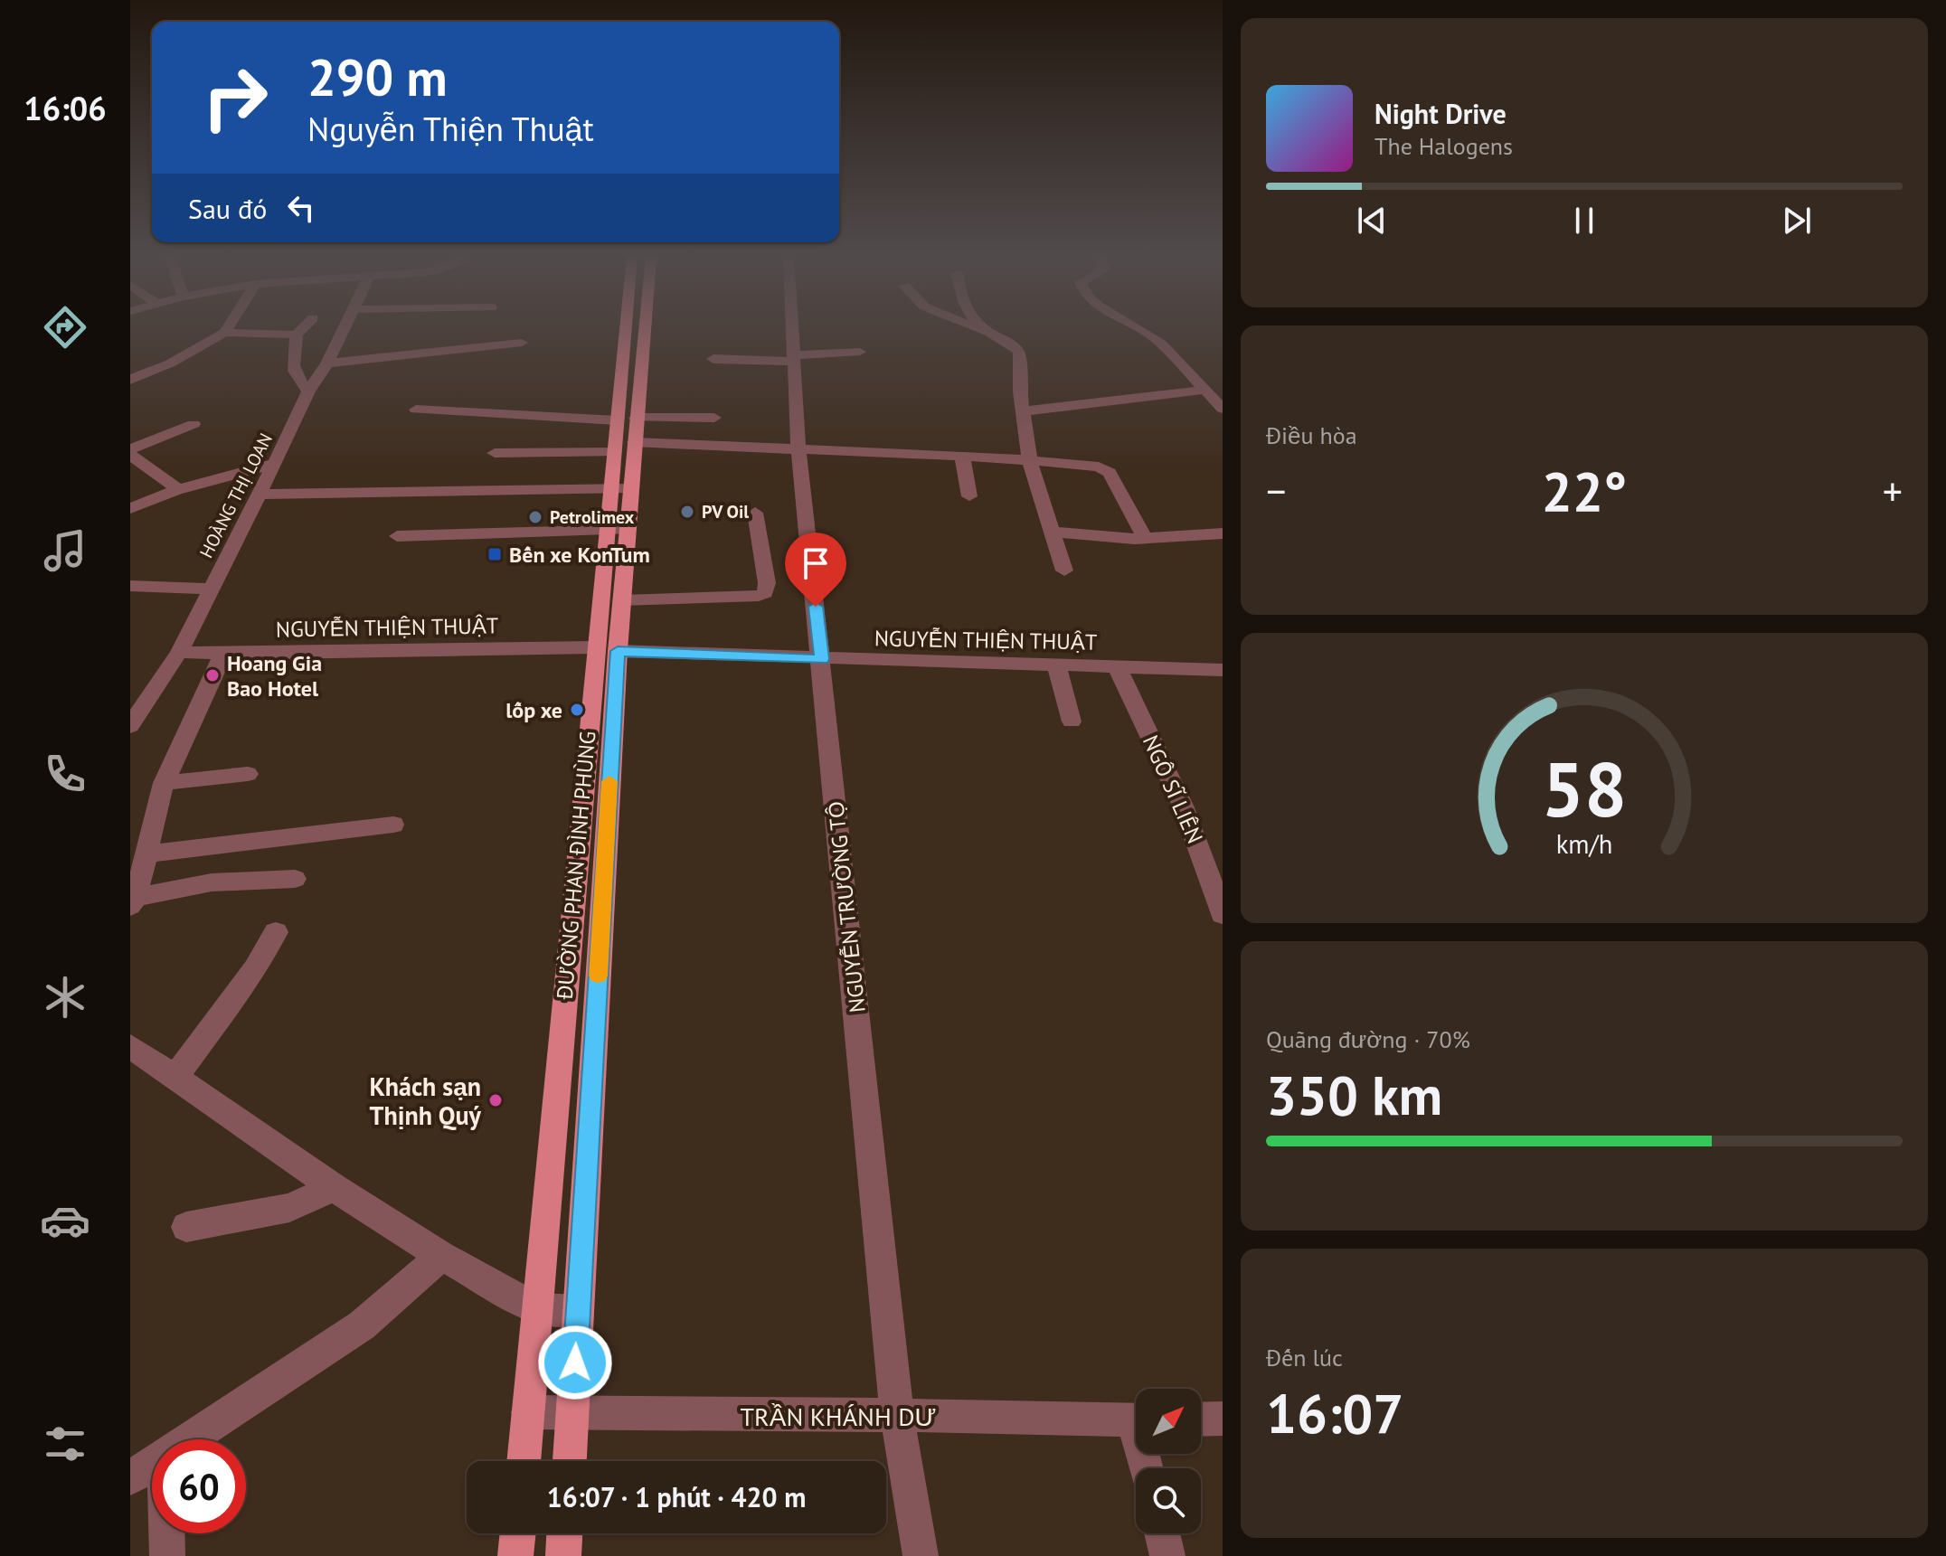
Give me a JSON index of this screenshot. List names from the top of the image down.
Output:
{
  "streets": {
    "main road": ["ĐƯỜNG PHAN ĐÌNH PHÙNG"],
    "street": [
      "HOÀNG THỊ LOAN",
      "NGUYỄN THIỆN THUẬT",
      "NGÔ SĨ LIÊN",
      "NGUYỄN TRƯỜNG TỘ",
      "TRẦN KHÁNH DƯ"
    ]
  },
  "crossings": [
    ["HOÀNG THỊ LOAN", "NGUYỄN THIỆN THUẬT"],
    ["NGUYỄN THIỆN THUẬT", "NGÔ SĨ LIÊN"],
    ["NGUYỄN THIỆN THUẬT", "ĐƯỜNG PHAN ĐÌNH PHÙNG"],
    ["NGUYỄN THIỆN THUẬT", "NGUYỄN TRƯỜNG TỘ"],
    ["ĐƯỜNG PHAN ĐÌNH PHÙNG", "TRẦN KHÁNH DƯ"],
    ["NGUYỄN TRƯỜNG TỘ", "TRẦN KHÁNH DƯ"]
  ],
  "places": {
    "other": [
      "PV Oil",
      "Petrolimex",
      "Hoang Gia Bao Hotel",
      "lốp xe",
      "Khách sạn Thịnh Quý"
    ],
    "transit": ["Bến xe KonTum"]
  },
  "north": "top right",
  "page": {
    "tabs": "16:06",
    "turn": ["290 m", "Nguyễn Thiện Thuật"],
    "song": ["Night Drive", "The Halogens"],
    "then": "Sau đó",
    "tile": [
      "Điều hòa",
      ["Quãng đường · 70%", "350 km"],
      ["Đến lúc", "16:07"]
    ],
    "heat": ["−", "22°", "+"],
    "limit": "60",
    "trip": "16:07 · 1 phút · 420 m",
    "gauge": ["58", "km/h"]
  }
}
